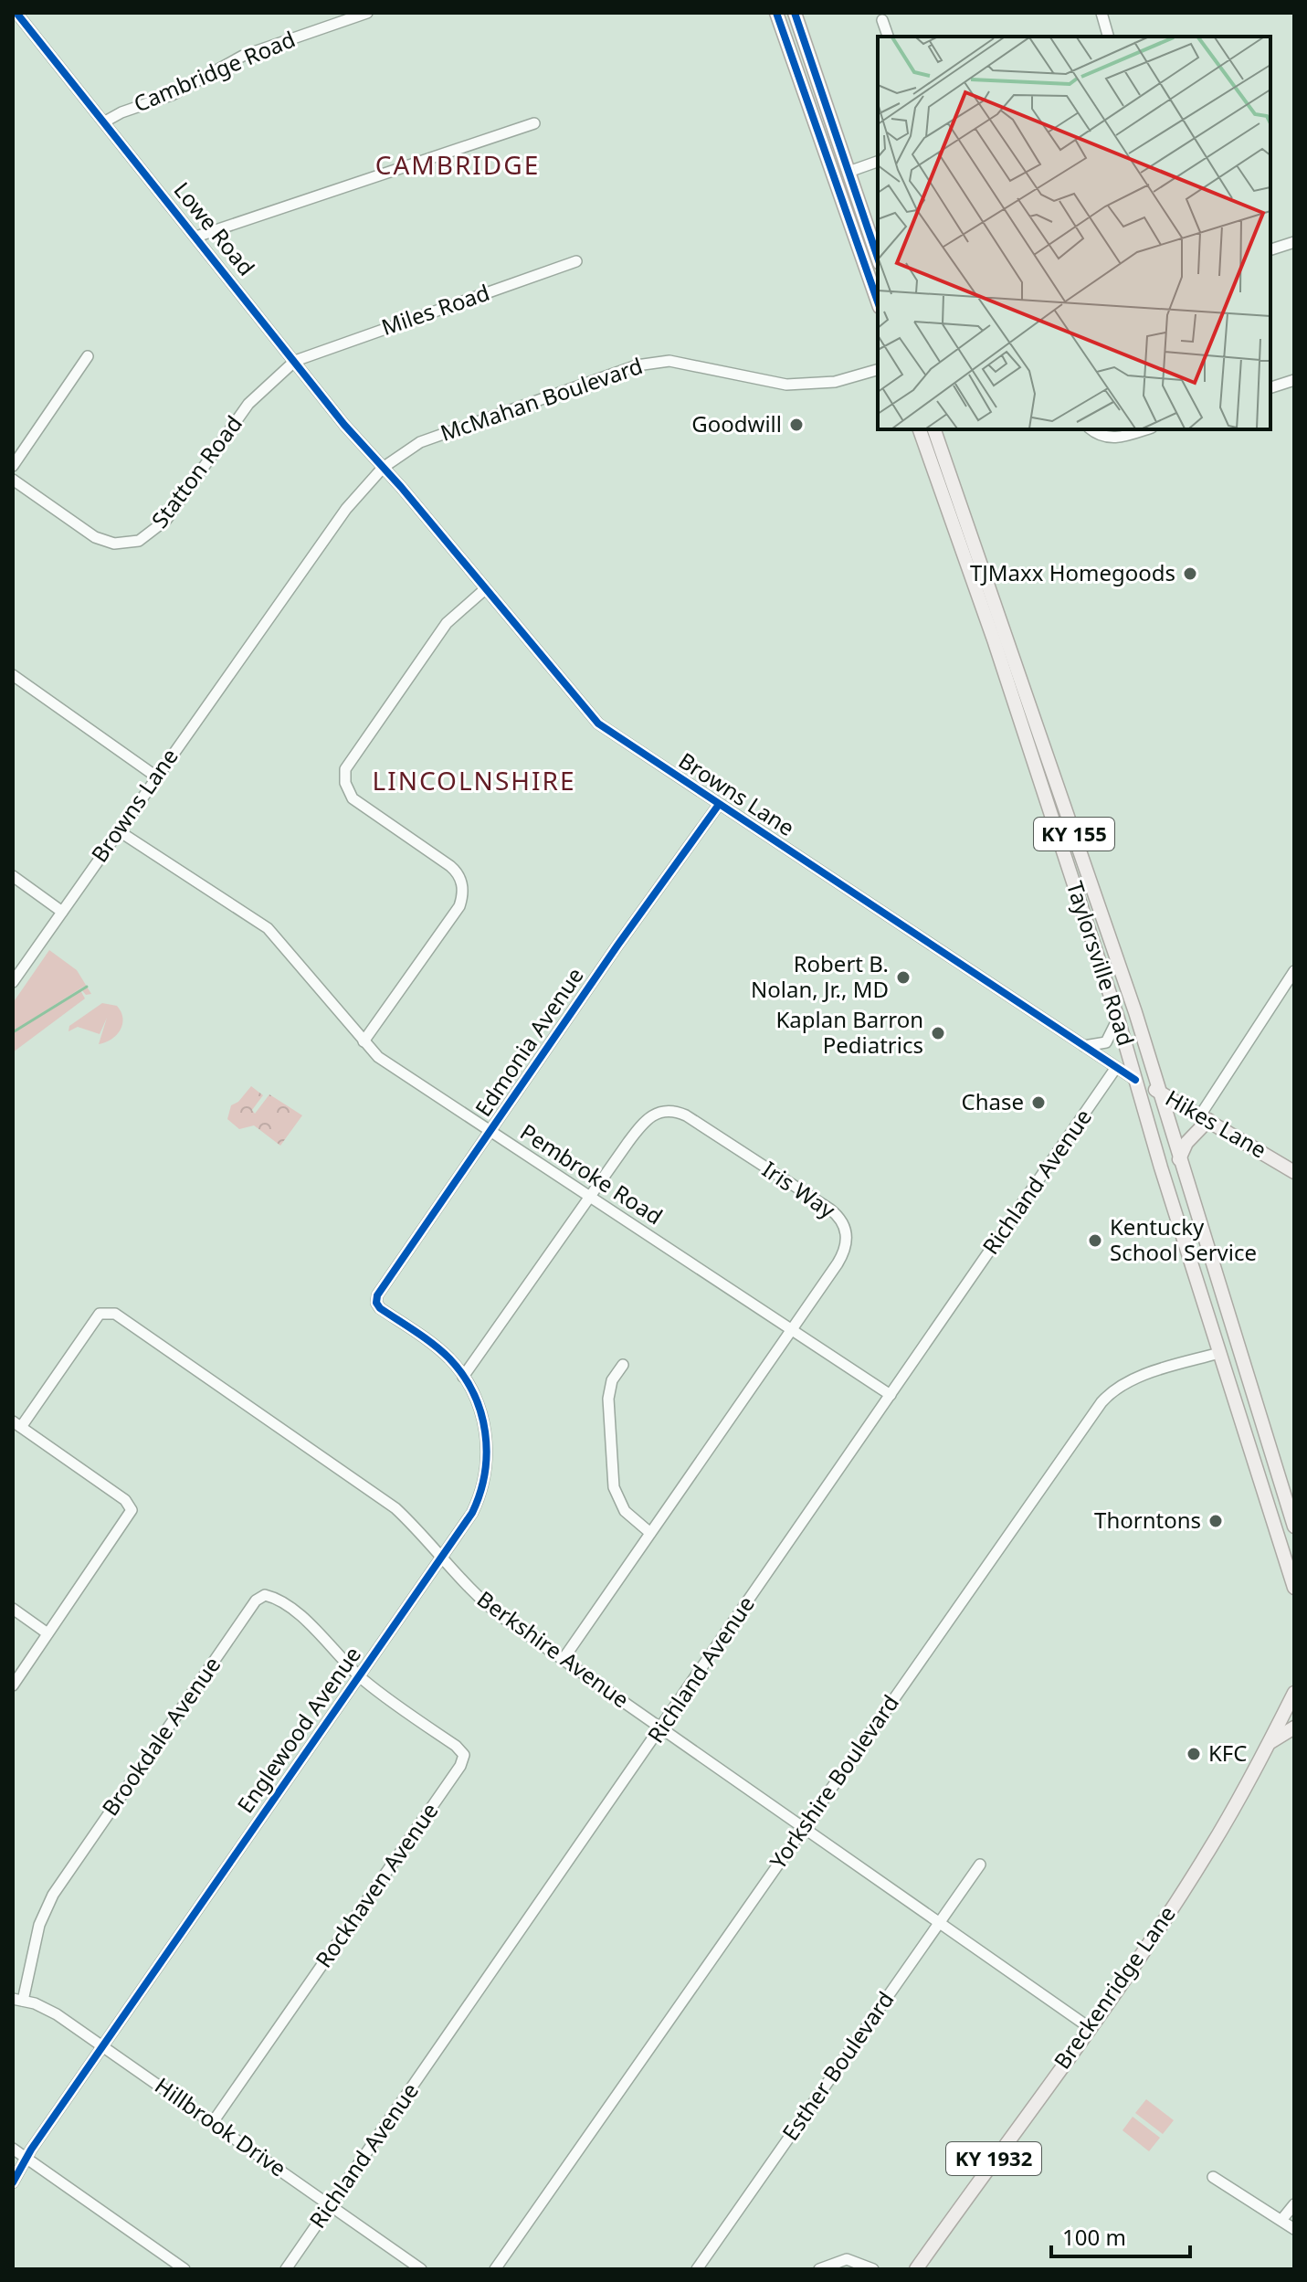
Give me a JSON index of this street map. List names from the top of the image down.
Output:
{
  "streets": {
    "main road": [
      "KY 155",
      "Taylorsville Road",
      "Hikes Lane",
      "Breckenridge Lane",
      "KY 1932"
    ],
    "street": [
      "Cambridge Road",
      "Lowe Road",
      "Miles Road",
      "McMahan Boulevard",
      "Statton Road",
      "Browns Lane",
      "Edmonia Avenue",
      "Pembroke Road",
      "Richland Avenue",
      "Iris Way",
      "Berkshire Avenue",
      "Englewood Avenue",
      "Brookdale Avenue",
      "Yorkshire Boulevard",
      "Rockhaven Avenue",
      "Esther Boulevard",
      "Hillbrook Drive"
    ]
  },
  "crossings": [
    ["Cambridge Road", "Lowe Road"],
    ["Lowe Road", "Miles Road"],
    ["Lowe Road", "McMahan Boulevard"],
    ["Lowe Road", "Statton Road"],
    ["Lowe Road", "Browns Lane"],
    ["Miles Road", "Statton Road"],
    ["McMahan Boulevard", "Browns Lane"],
    ["Browns Lane", "Taylorsville Road"],
    ["Browns Lane", "Edmonia Avenue"],
    ["Browns Lane", "Hikes Lane"],
    ["Browns Lane", "Pembroke Road"],
    ["Browns Lane", "Richland Avenue"],
    ["Taylorsville Road", "Hikes Lane"],
    ["Taylorsville Road", "Yorkshire Boulevard"],
    ["Edmonia Avenue", "Pembroke Road"],
    ["Edmonia Avenue", "Englewood Avenue"],
    ["Pembroke Road", "Richland Avenue"],
    ["Pembroke Road", "Iris Way"],
    ["Richland Avenue", "Berkshire Avenue"],
    ["Richland Avenue", "Hillbrook Drive"],
    ["Iris Way", "Berkshire Avenue"],
    ["Iris Way", "Englewood Avenue"],
    ["Berkshire Avenue", "Englewood Avenue"],
    ["Berkshire Avenue", "Yorkshire Boulevard"],
    ["Berkshire Avenue", "Breckenridge Lane"],
    ["Berkshire Avenue", "Esther Boulevard"],
    ["Englewood Avenue", "Brookdale Avenue"],
    ["Englewood Avenue", "Rockhaven Avenue"],
    ["Englewood Avenue", "Hillbrook Drive"],
    ["Brookdale Avenue", "Rockhaven Avenue"],
    ["Brookdale Avenue", "Hillbrook Drive"],
    ["Rockhaven Avenue", "Hillbrook Drive"]
  ],
  "districts": ["CAMBRIDGE", "LINCOLNSHIRE"],
  "places": [
    "Goodwill",
    "TJMaxx Homegoods",
    "Robert B. Nolan, Jr., MD",
    "Kaplan Barron Pediatrics",
    "Chase",
    "Kentucky School Service",
    "Thorntons",
    "KFC"
  ],
  "scale_bar": "100 m"
}
